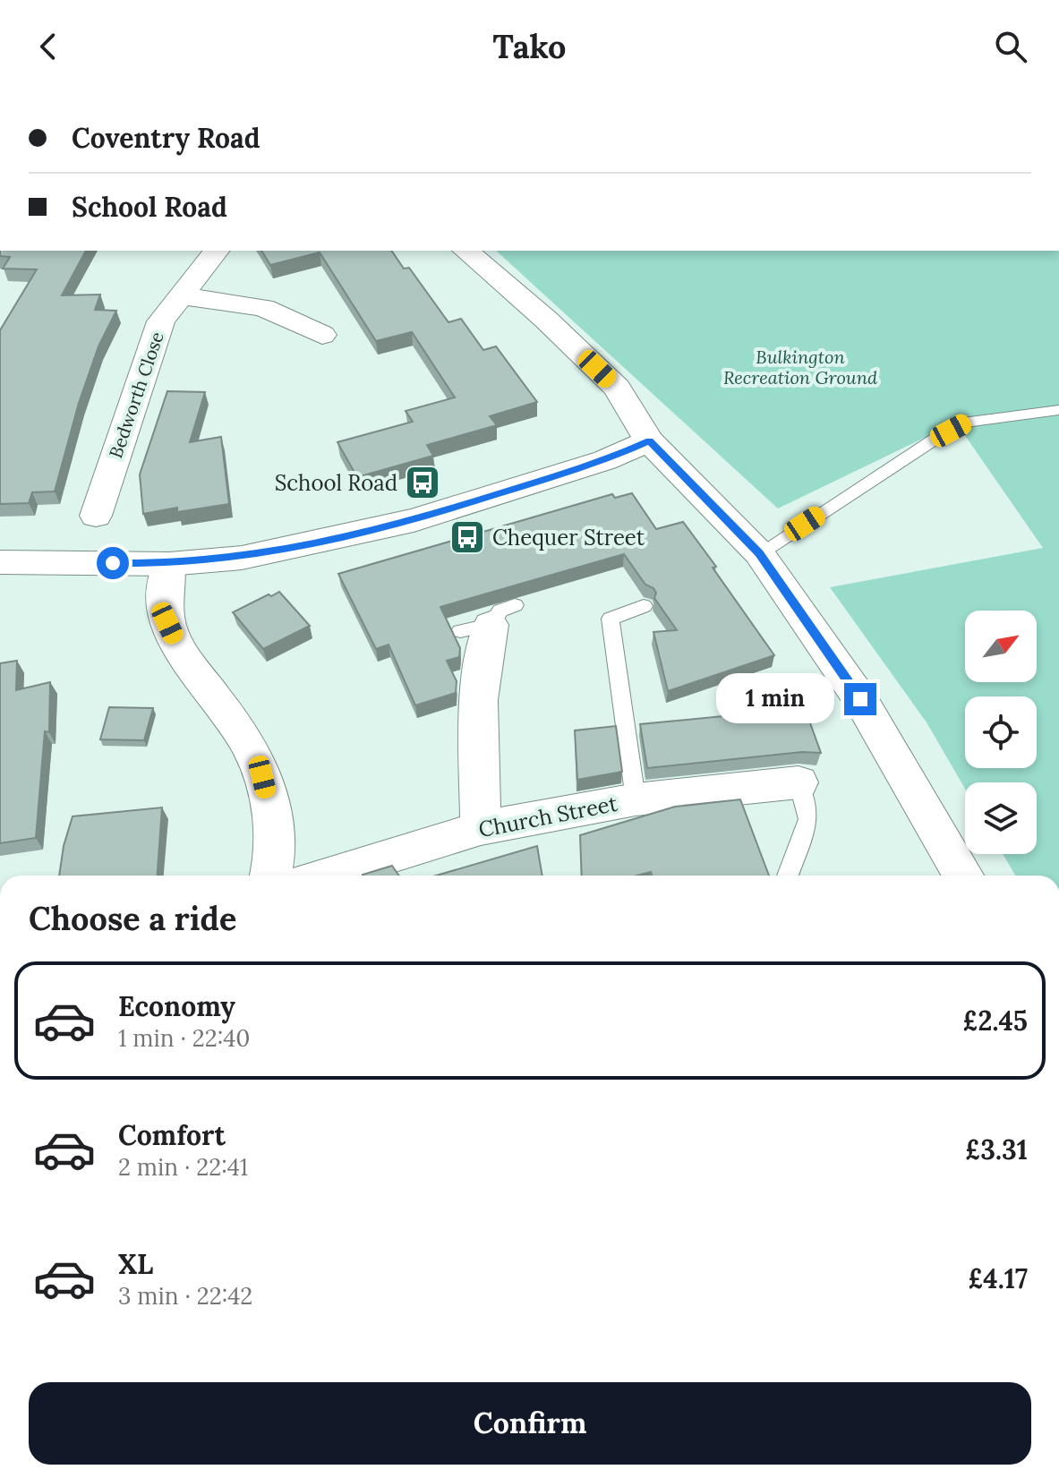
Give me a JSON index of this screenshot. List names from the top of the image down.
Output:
{
  "streets": {
    "street": ["Bedworth Close", "Church Street"]
  },
  "parks": ["Bulkington Recreation Ground"],
  "places": {
    "bus stop": ["School Road", "Chequer Street"]
  },
  "north": "top right",
  "page": {
    "header": "Tako",
    "banner": ["Coventry Road", "School Road"],
    "bubble": "1 min",
    "heading": "Choose a ride",
    "list": [
      {
        "name": "Economy",
        "note": "1 min · 22:40",
        "value": "£2.45"
      },
      {
        "name": "Comfort",
        "note": "2 min · 22:41",
        "value": "£3.31"
      },
      {
        "name": "XL",
        "note": "3 min · 22:42",
        "value": "£4.17"
      }
    ],
    "buttons": "Confirm"
  }
}
